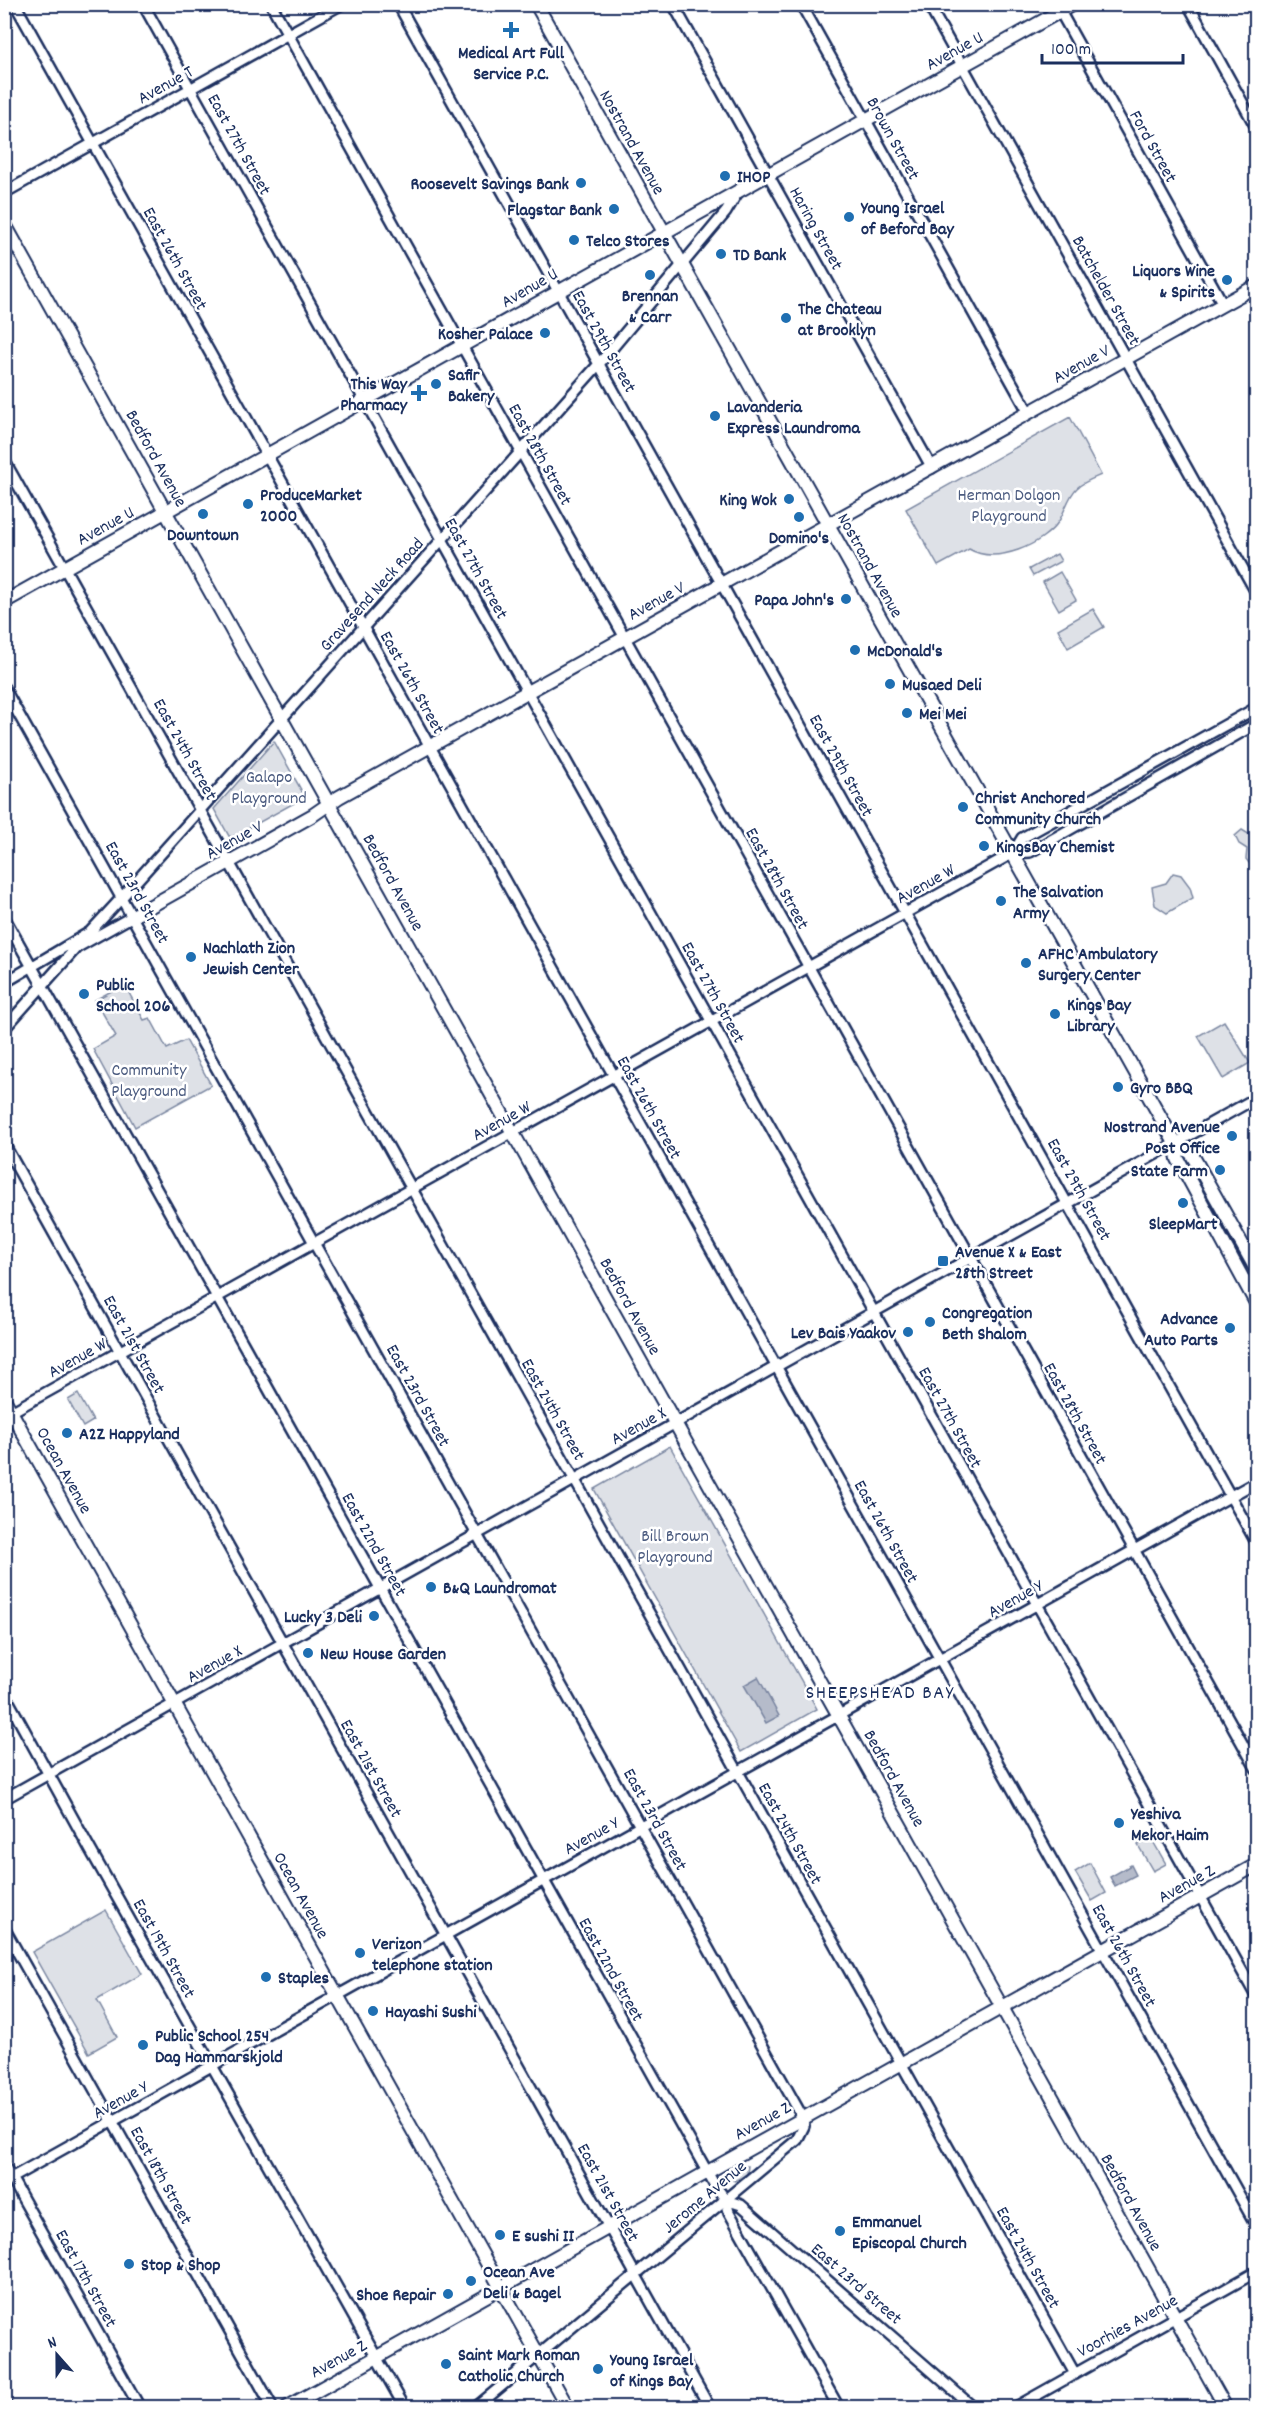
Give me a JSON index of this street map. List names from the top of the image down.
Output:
{
  "streets": {
    "main road": [
      "Avenue U",
      "Nostrand Avenue",
      "Avenue V",
      "Bedford Avenue",
      "Ocean Avenue",
      "Avenue Z"
    ],
    "street": [
      "Avenue T",
      "Brown Street",
      "East 27th Street",
      "Ford Street",
      "Haring Street",
      "East 26th Street",
      "Batchelder Street",
      "East 29th Street",
      "East 28th Street",
      "Gravesend Neck Road",
      "East 24th Street",
      "Avenue W",
      "East 23rd Street",
      "East 21st Street",
      "Avenue X",
      "East 22nd Street",
      "Avenue Y",
      "East 19th Street",
      "East 18th Street",
      "Jerome Avenue",
      "East 17th Street",
      "Voorhies Avenue"
    ]
  },
  "crossings": [
    ["Avenue U", "Brown Street"],
    ["Avenue U", "Nostrand Avenue"],
    ["Avenue U", "East 27th Street"],
    ["Avenue U", "Ford Street"],
    ["Avenue U", "Haring Street"],
    ["Avenue U", "East 26th Street"],
    ["Avenue U", "Batchelder Street"],
    ["Avenue U", "East 29th Street"],
    ["Avenue U", "East 28th Street"],
    ["Avenue U", "Bedford Avenue"],
    ["Avenue U", "Gravesend Neck Road"],
    ["Avenue U", "East 24th Street"],
    ["Avenue T", "East 27th Street"],
    ["Avenue T", "East 26th Street"],
    ["Avenue T", "East 28th Street"],
    ["Brown Street", "Avenue V"],
    ["Nostrand Avenue", "Avenue V"],
    ["Nostrand Avenue", "Gravesend Neck Road"],
    ["Nostrand Avenue", "Avenue W"],
    ["Nostrand Avenue", "Avenue X"],
    ["East 27th Street", "Avenue V"],
    ["East 27th Street", "Gravesend Neck Road"],
    ["East 27th Street", "Avenue W"],
    ["East 27th Street", "Avenue X"],
    ["East 27th Street", "Avenue Y"],
    ["East 27th Street", "Avenue Z"],
    ["Ford Street", "Avenue V"],
    ["Haring Street", "Avenue V"],
    ["East 26th Street", "Avenue V"],
    ["East 26th Street", "Gravesend Neck Road"],
    ["East 26th Street", "Avenue W"],
    ["East 26th Street", "Avenue X"],
    ["East 26th Street", "Avenue Y"],
    ["East 26th Street", "Avenue Z"],
    ["Batchelder Street", "Avenue V"],
    ["East 29th Street", "Avenue V"],
    ["East 29th Street", "Gravesend Neck Road"],
    ["East 29th Street", "Avenue W"],
    ["East 29th Street", "Avenue X"],
    ["East 29th Street", "Avenue Y"],
    ["Avenue V", "East 28th Street"],
    ["Avenue V", "Bedford Avenue"],
    ["Avenue V", "East 24th Street"],
    ["Avenue V", "East 23rd Street"],
    ["Avenue V", "East 22nd Street"],
    ["East 28th Street", "Gravesend Neck Road"],
    ["East 28th Street", "Avenue W"],
    ["East 28th Street", "Avenue X"],
    ["East 28th Street", "Avenue Y"],
    ["Bedford Avenue", "Gravesend Neck Road"],
    ["Bedford Avenue", "Avenue W"],
    ["Bedford Avenue", "Avenue X"],
    ["Bedford Avenue", "Avenue Y"],
    ["Bedford Avenue", "Avenue Z"],
    ["Bedford Avenue", "Voorhies Avenue"],
    ["Gravesend Neck Road", "East 24th Street"],
    ["Gravesend Neck Road", "East 23rd Street"],
    ["Gravesend Neck Road", "East 22nd Street"],
    ["East 24th Street", "Avenue W"],
    ["East 24th Street", "Avenue X"],
    ["East 24th Street", "Avenue Y"],
    ["East 24th Street", "Avenue Z"],
    ["East 24th Street", "Voorhies Avenue"],
    ["Avenue W", "East 23rd Street"],
    ["Avenue W", "East 21st Street"],
    ["Avenue W", "Ocean Avenue"],
    ["Avenue W", "East 22nd Street"],
    ["East 23rd Street", "Avenue X"],
    ["East 23rd Street", "East 22nd Street"],
    ["East 23rd Street", "Avenue Y"],
    ["East 23rd Street", "Avenue Z"],
    ["East 23rd Street", "Jerome Avenue"],
    ["East 21st Street", "Avenue X"],
    ["East 21st Street", "Avenue Y"],
    ["East 21st Street", "Avenue Z"],
    ["East 21st Street", "Jerome Avenue"],
    ["Avenue X", "Ocean Avenue"],
    ["Avenue X", "East 22nd Street"],
    ["Avenue X", "East 19th Street"],
    ["Ocean Avenue", "Avenue Y"],
    ["Ocean Avenue", "Avenue Z"],
    ["Ocean Avenue", "Jerome Avenue"],
    ["East 22nd Street", "Avenue Y"],
    ["East 22nd Street", "Avenue Z"],
    ["Avenue Y", "East 19th Street"],
    ["Avenue Y", "East 18th Street"],
    ["Avenue Y", "East 17th Street"],
    ["Avenue Z", "East 19th Street"],
    ["Avenue Z", "Jerome Avenue"]
  ],
  "districts": ["SHEEPSHEAD BAY"],
  "parks": [
    "Herman Dolgon Playground",
    "Galapo Playground",
    "Community Playground",
    "Bill Brown Playground"
  ],
  "places": {
    "health": ["Medical Art Full Service P.C.", "This Way Pharmacy"],
    "other": [
      "IHOP",
      "Roosevelt Savings Bank",
      "Flagstar Bank",
      "Young Israel of Beford Bay",
      "Telco Stores",
      "TD Bank",
      "Brennan & Carr",
      "Liquors Wine & Spirits",
      "The Chateau at Brooklyn",
      "Kosher Palace",
      "Safir Bakery",
      "Lavanderia Express Laundroma",
      "King Wok",
      "ProduceMarket 2000",
      "Downtown",
      "Domino's",
      "Papa John's",
      "McDonald's",
      "Musaed Deli",
      "Mei Mei",
      "Christ Anchored Community Church",
      "KingsBay Chemist",
      "The Salvation Army",
      "Nachlath Zion Jewish Center",
      "AFHC Ambulatory Surgery Center",
      "Public School 206",
      "Kings Bay Library",
      "Gyro BBQ",
      "Nostrand Avenue Post Office",
      "State Farm",
      "SleepMart",
      "Congregation Beth Shalom",
      "Advance Auto Parts",
      "Lev Bais Yaakov",
      "A2Z Happyland",
      "B&Q Laundromat",
      "Lucky 3 Deli",
      "New House Garden",
      "Yeshiva Mekor Haim",
      "Verizon telephone station",
      "Staples",
      "Hayashi Sushi",
      "Public School 254 Dag Hammarskjold",
      "Emmanuel Episcopal Church",
      "E sushi II",
      "Stop & Shop",
      "Ocean Ave Deli & Bagel",
      "Shoe Repair",
      "Saint Mark Roman Catholic Church",
      "Young Israel of Kings Bay"
    ],
    "transit": ["Avenue X & East 28th Street"]
  },
  "scale_bar": "100 m",
  "north": "top"
}
